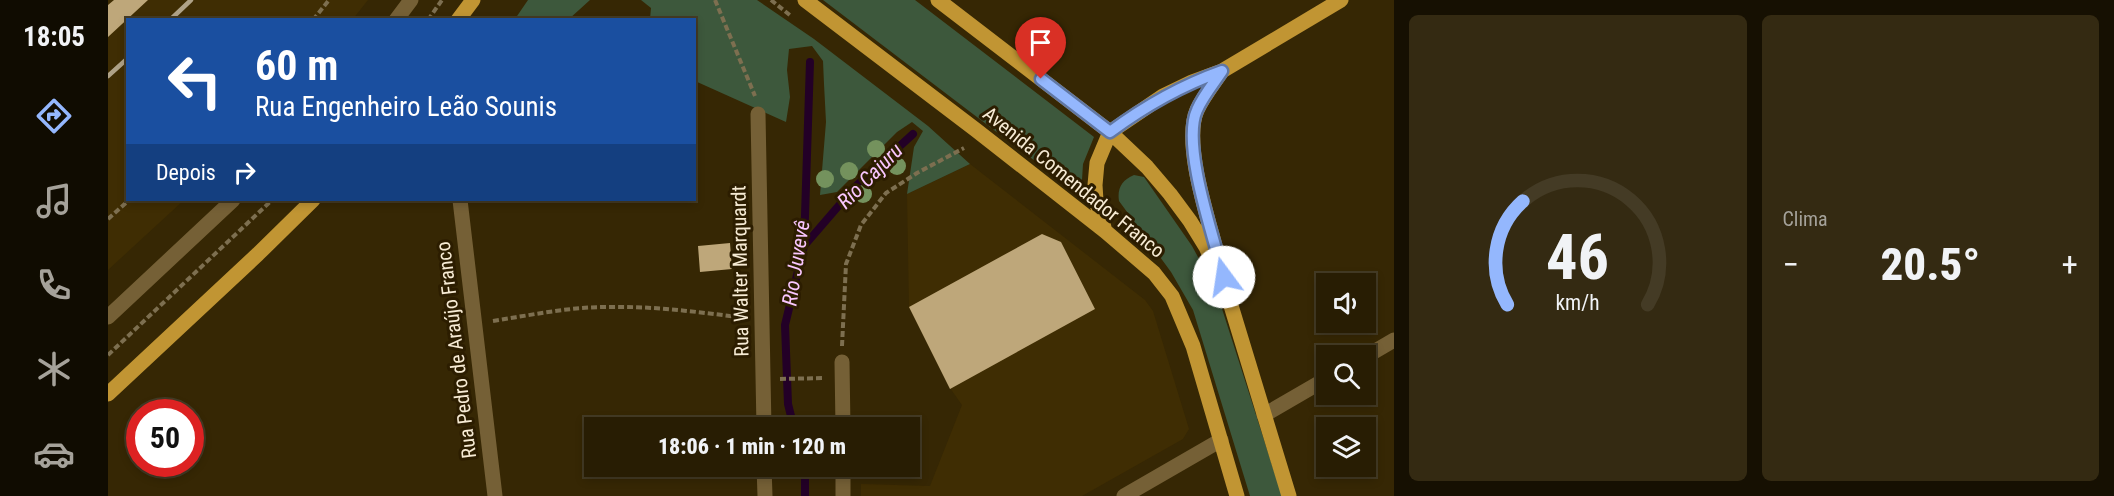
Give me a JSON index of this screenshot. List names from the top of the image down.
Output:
{
  "streets": {
    "main road": ["Avenida Comendador Franco"],
    "street": ["Rua Walter Marquardt", "Rua Pedro de Araújo Franco"]
  },
  "water": ["Rio Cajuru", "Rio Juvevê"],
  "page": {
    "tabs": "18:05",
    "tile": "Clima",
    "turn": ["60 m", "Rua Engenheiro Leão Sounis"],
    "then": "Depois",
    "heat": ["−", "20.5°", "+"],
    "limit": "50",
    "trip": "18:06 · 1 min · 120 m",
    "gauge": ["46", "km/h"]
  }
}
